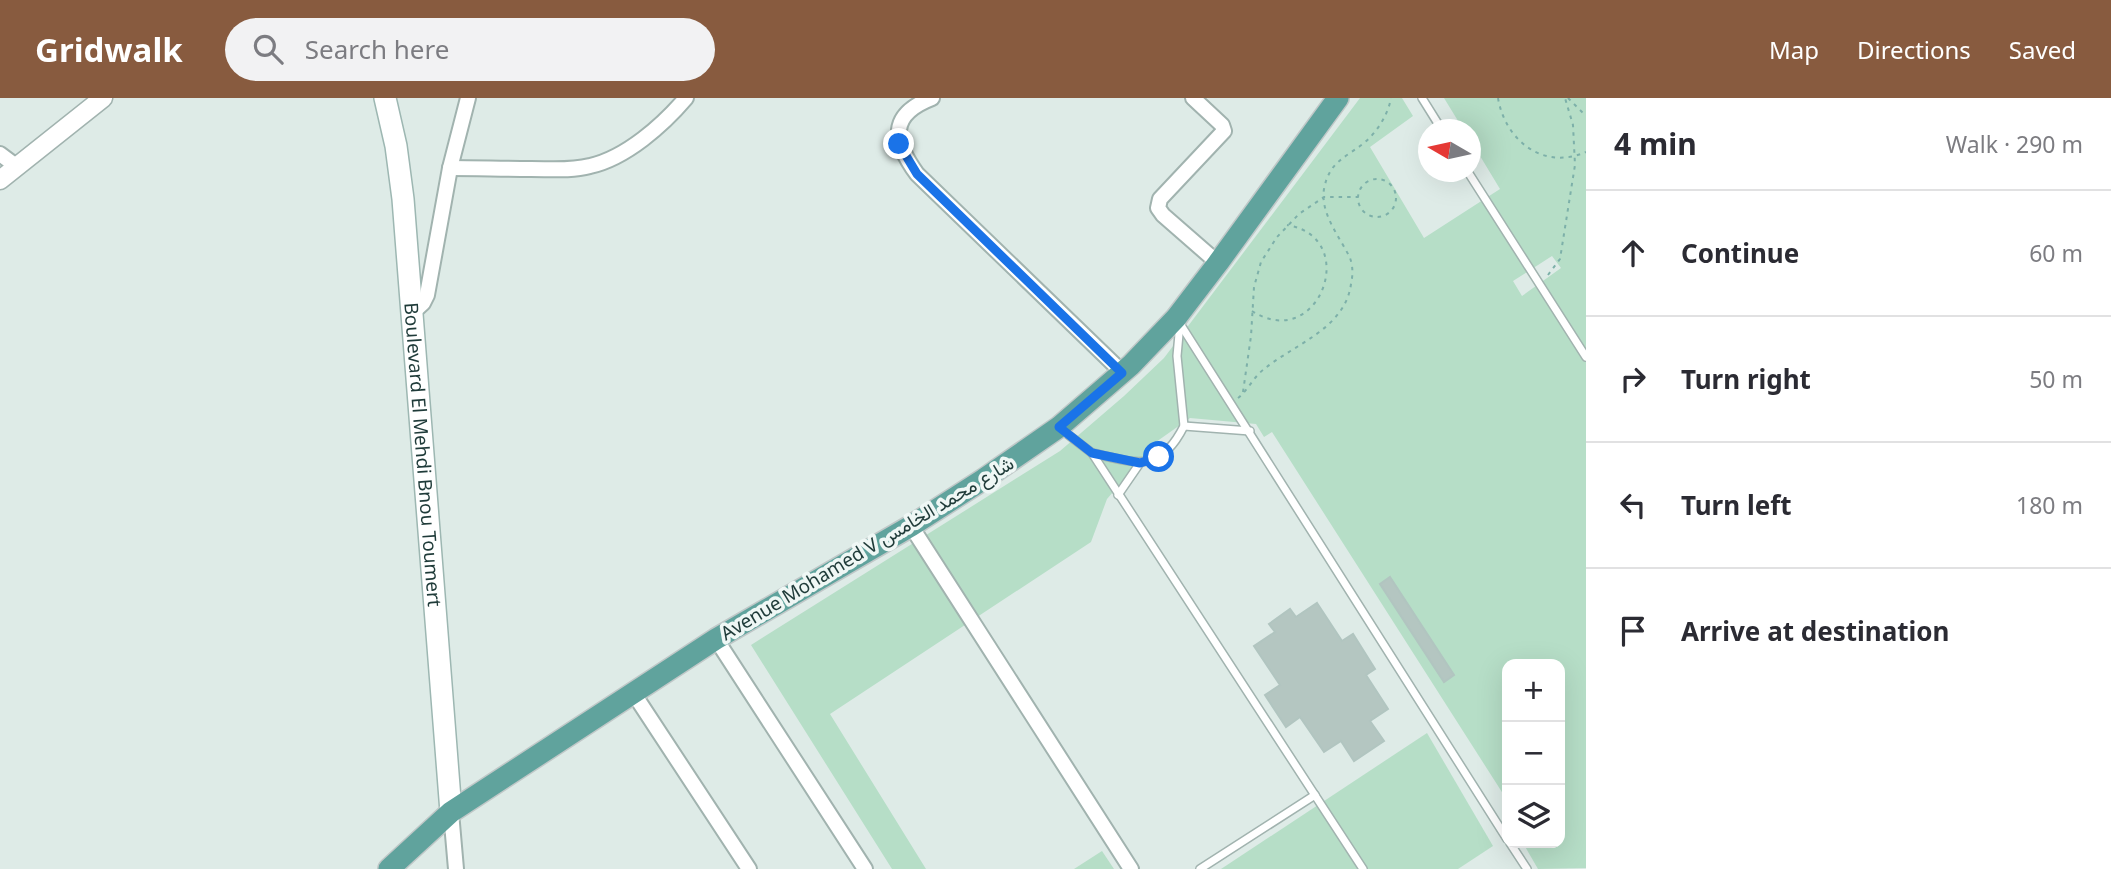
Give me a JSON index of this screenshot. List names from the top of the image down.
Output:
{
  "streets": {
    "main road": ["Boulevard El Mehdi Bnou Toumert", "Avenue Mohamed V شارع محمد الخامس"]
  },
  "crossings": [
    ["Boulevard El Mehdi Bnou Toumert", "Avenue Mohamed V شارع محمد الخامس"]
  ],
  "north": "left",
  "page": {
    "header": "Gridwalk",
    "search": "Search here",
    "nav": ["Map", "Directions", "Saved"],
    "heading": ["4 min", "Walk · 290 m"],
    "list": [
      ["Continue", "60 m"],
      ["Turn right", "50 m"],
      ["Turn left", "180 m"],
      "Arrive at destination"
    ],
    "map_buttons": ["+", "−"]
  }
}
